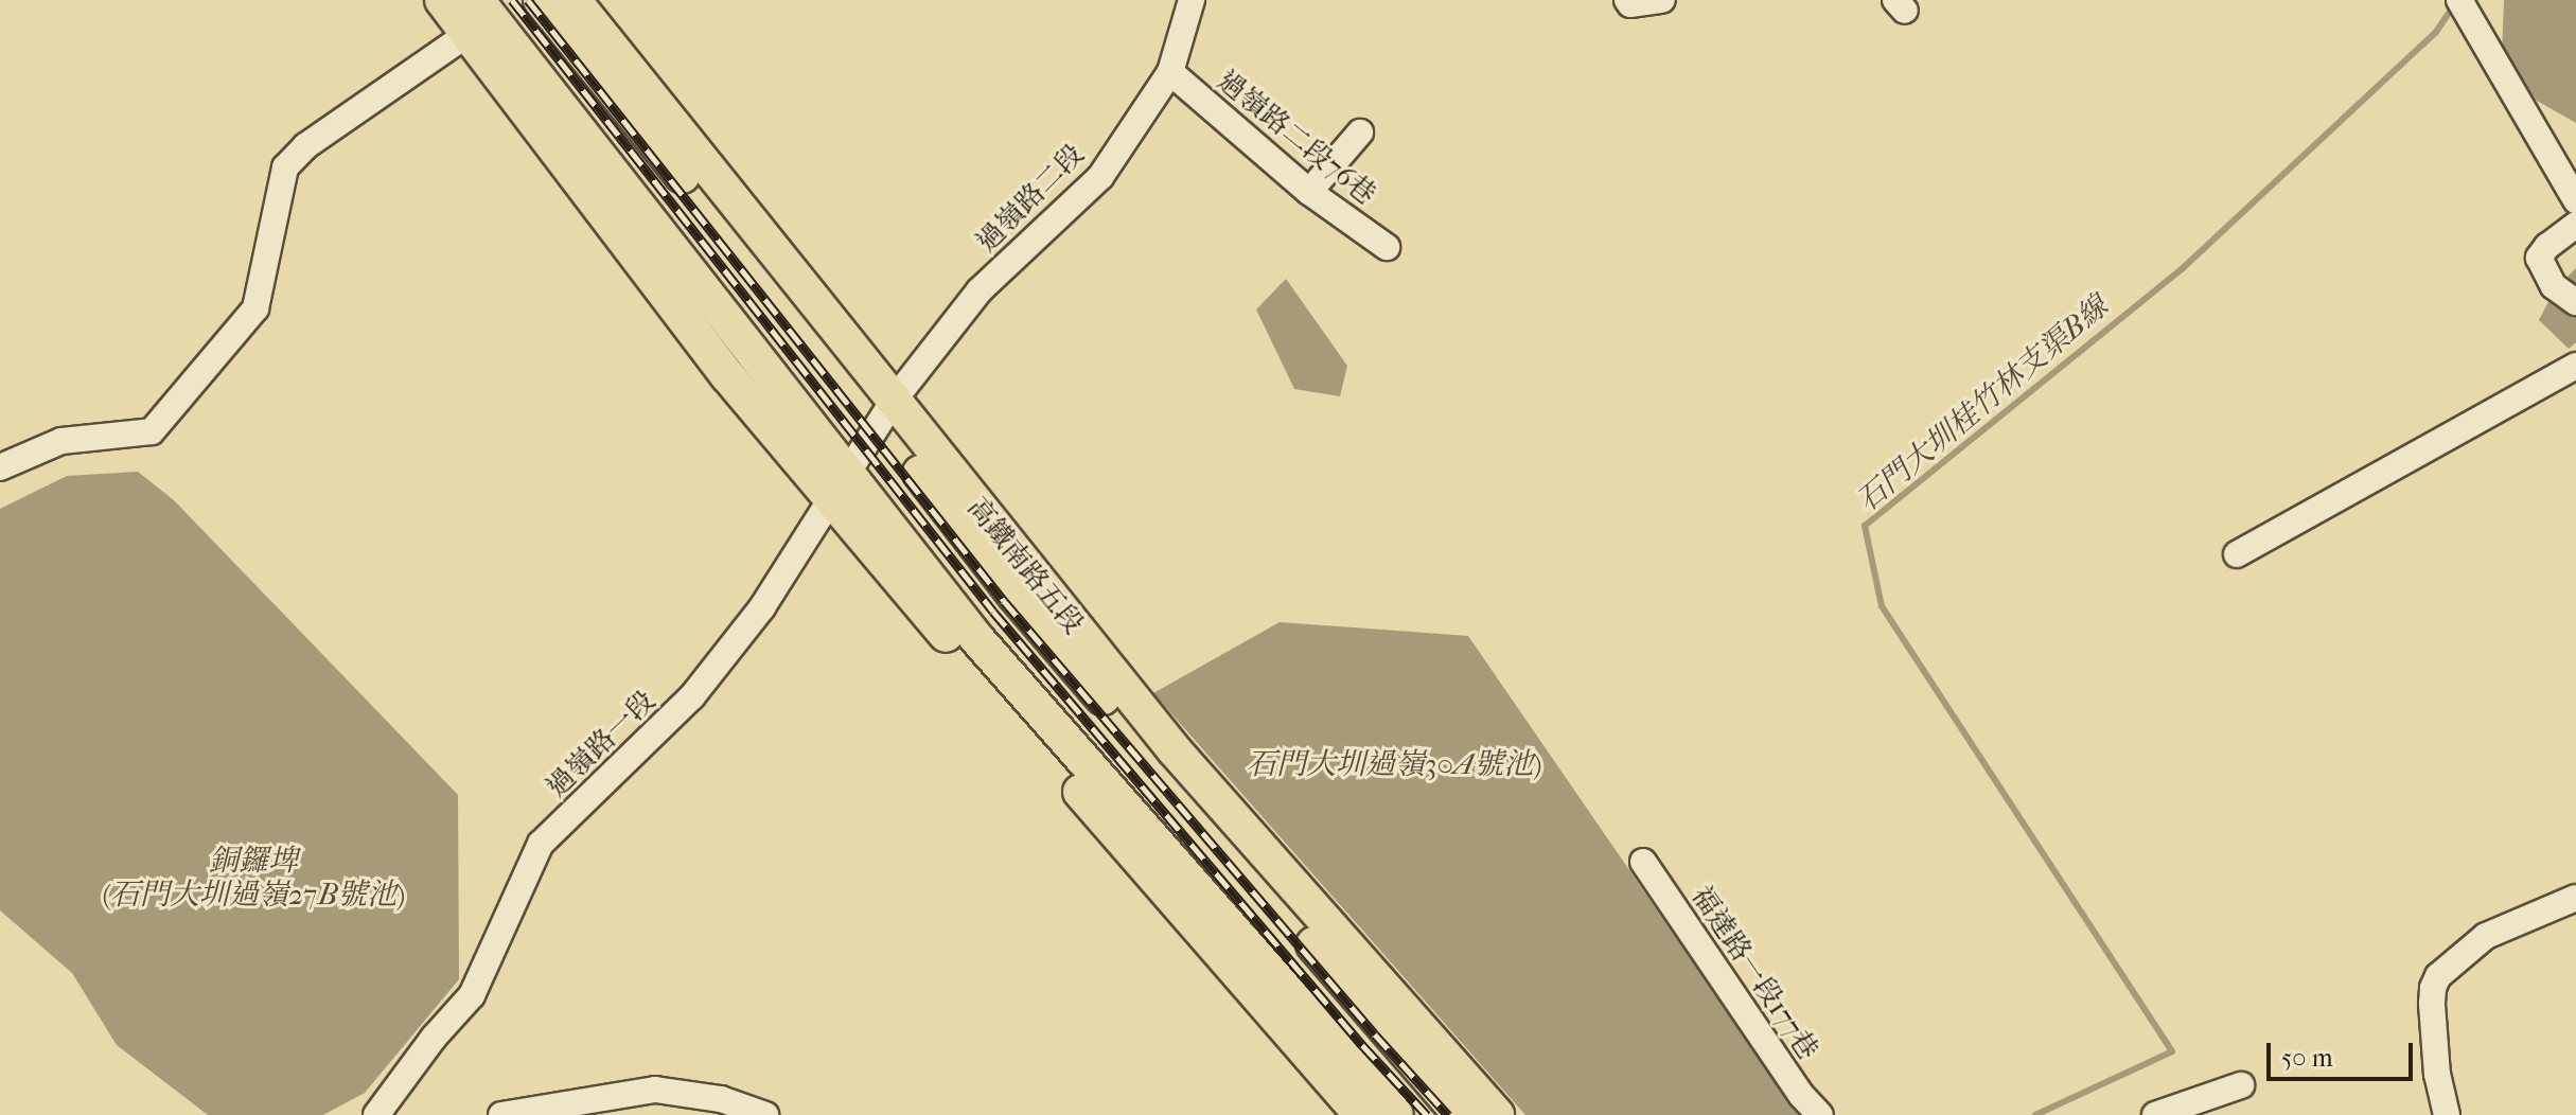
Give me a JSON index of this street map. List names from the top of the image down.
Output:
{
  "streets": {
    "main road": ["高鐵南路五段"],
    "street": [
      "過嶺路二段76巷",
      "過嶺路二段",
      "過嶺路一段",
      "福達路一段177巷"
    ]
  },
  "crossings": [
    ["過嶺路二段76巷", "過嶺路二段"],
    ["過嶺路二段", "高鐵南路五段"],
    ["過嶺路二段", "過嶺路一段"],
    ["高鐵南路五段", "過嶺路一段"]
  ],
  "water": ["石門大圳桂竹林支渠B線", "石門大圳過嶺30A號池)", "銅鑼埤 (石門大圳過嶺27B號池)"],
  "scale_bar": "50 m"
}
